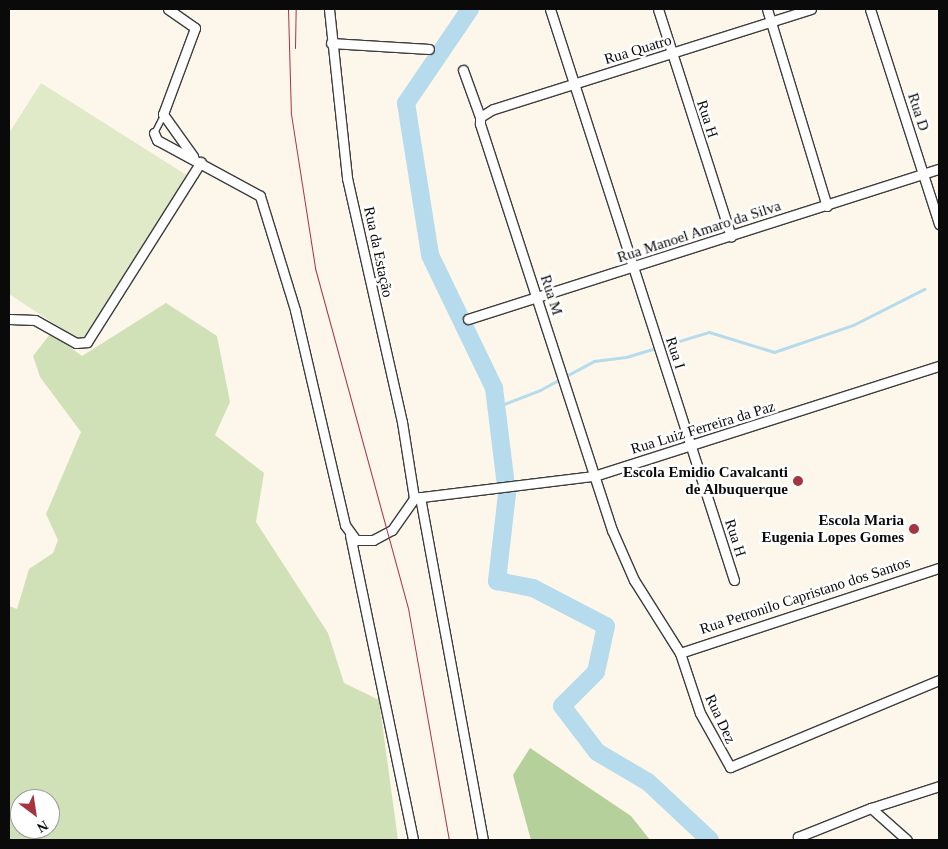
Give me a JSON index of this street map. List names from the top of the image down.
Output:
{
  "streets": {
    "street": [
      "Rua Quatro",
      "Rua D",
      "Rua H",
      "Rua Manoel Amaro da Silva",
      "Rua da Estação",
      "Rua M",
      "Rua I",
      "Rua Luiz Ferreira da Paz",
      "Rua Petronilo Capristano dos Santos",
      "Rua Dez"
    ]
  },
  "crossings": [
    ["Rua Quatro", "Rua H"],
    ["Rua Quatro", "Rua M"],
    ["Rua Quatro", "Rua I"],
    ["Rua D", "Rua Manoel Amaro da Silva"],
    ["Rua H", "Rua Manoel Amaro da Silva"],
    ["Rua H", "Rua I"],
    ["Rua H", "Rua Luiz Ferreira da Paz"],
    ["Rua Manoel Amaro da Silva", "Rua M"],
    ["Rua Manoel Amaro da Silva", "Rua I"],
    ["Rua da Estação", "Rua Luiz Ferreira da Paz"],
    ["Rua M", "Rua Luiz Ferreira da Paz"],
    ["Rua M", "Rua Dez"],
    ["Rua I", "Rua Luiz Ferreira da Paz"],
    ["Rua Luiz Ferreira da Paz", "Rua Dez"],
    ["Rua Petronilo Capristano dos Santos", "Rua Dez"]
  ],
  "places": ["Escola Emidio Cavalcanti de Albuquerque", "Escola Maria Eugenia Lopes Gomes"],
  "north": "bottom right"
}
